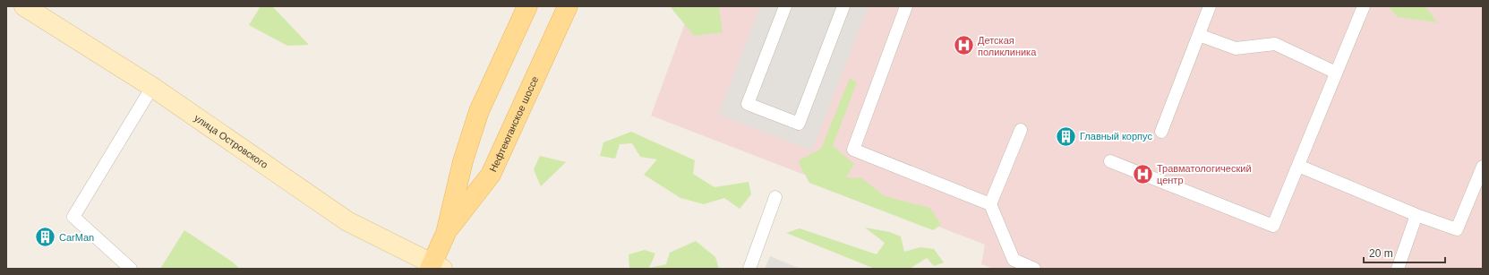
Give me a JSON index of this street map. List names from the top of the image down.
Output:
{
  "streets": {
    "main road": ["Нефтеюганское шоссе", "улица Островского"]
  },
  "crossings": [
    ["Нефтеюганское шоссе", "улица Островского"]
  ],
  "places": {
    "hospital": ["Детская поликлиника", "Травматологический центр"],
    "building": ["Главный корпус", "CarMan"]
  },
  "scale_bar": "20 m"
}
